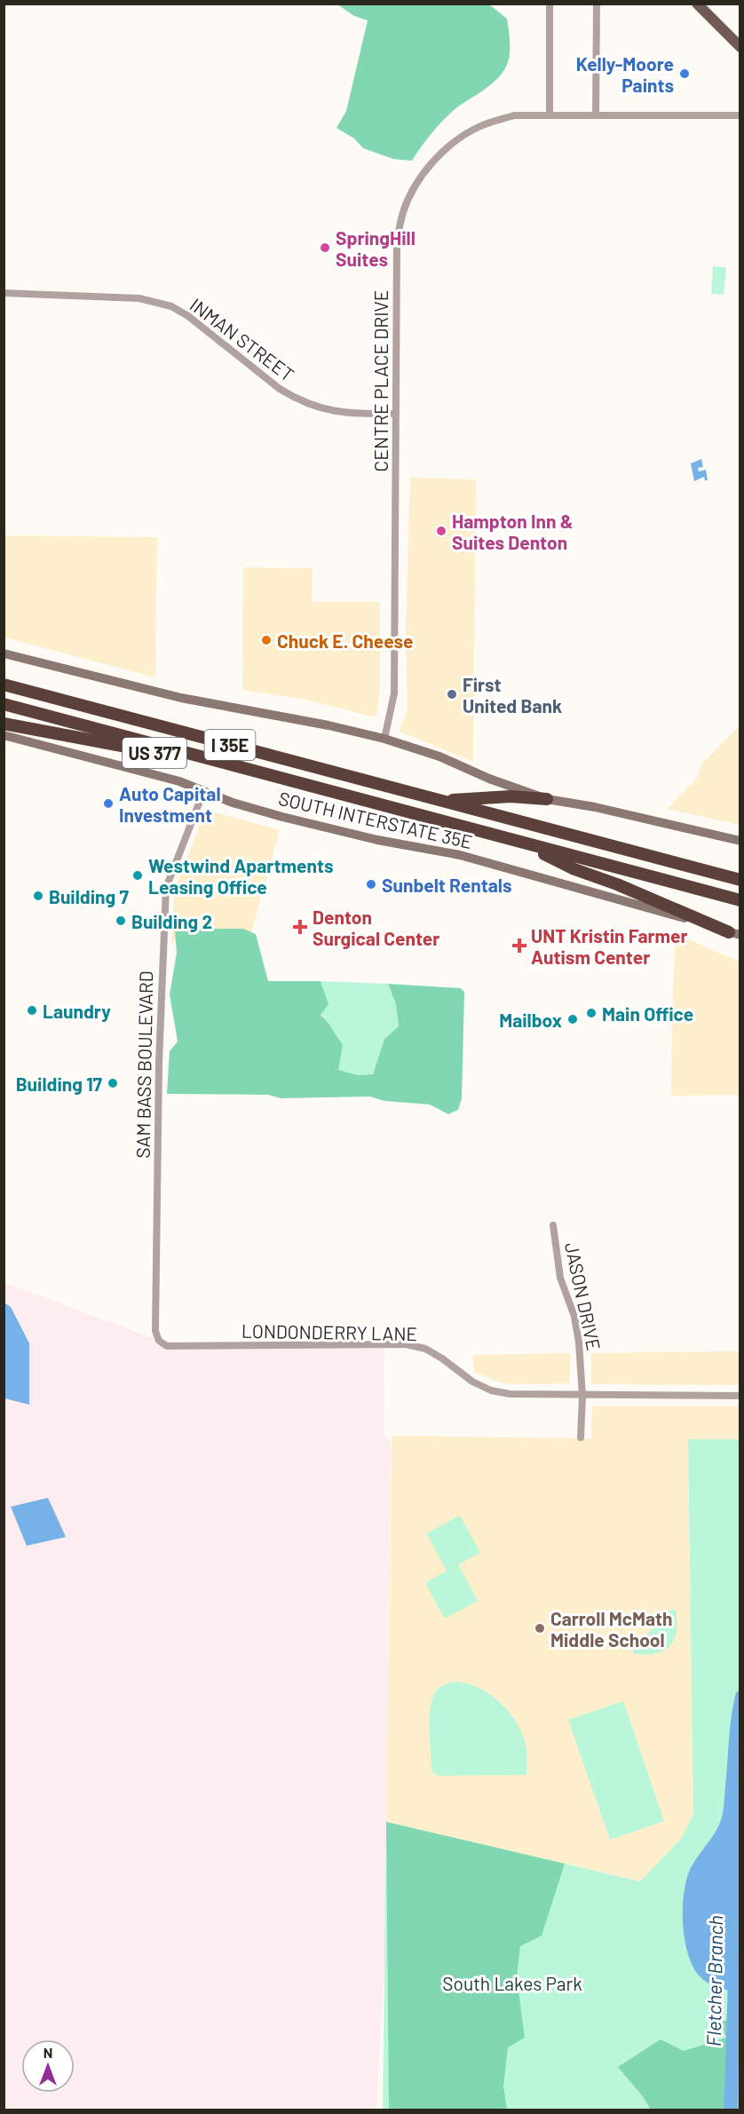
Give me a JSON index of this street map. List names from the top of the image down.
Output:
{
  "streets": {
    "highway": ["I 35E", "US 377"],
    "main road": ["SOUTH INTERSTATE 35E"],
    "street": [
      "INMAN STREET",
      "CENTRE PLACE DRIVE",
      "SAM BASS BOULEVARD",
      "JASON DRIVE",
      "LONDONDERRY LANE"
    ]
  },
  "crossings": [
    ["INMAN STREET", "CENTRE PLACE DRIVE"],
    ["I 35E", "US 377"],
    ["SOUTH INTERSTATE 35E", "SAM BASS BOULEVARD"],
    ["SAM BASS BOULEVARD", "LONDONDERRY LANE"],
    ["JASON DRIVE", "LONDONDERRY LANE"]
  ],
  "water": ["Fletcher Branch"],
  "parks": ["South Lakes Park"],
  "places": {
    "other": [
      "Kelly-Moore Paints",
      "SpringHill Suites",
      "Hampton Inn & Suites Denton",
      "Chuck E. Cheese",
      "First United Bank",
      "Auto Capital Investment",
      "Westwind Apartments Leasing Office",
      "Sunbelt Rentals",
      "Building 7",
      "Building 2",
      "Laundry",
      "Main Office",
      "Mailbox",
      "Building 17",
      "Carroll McMath Middle School"
    ],
    "health": ["Denton Surgical Center", "UNT Kristin Farmer Autism Center"]
  },
  "north": "top"
}
